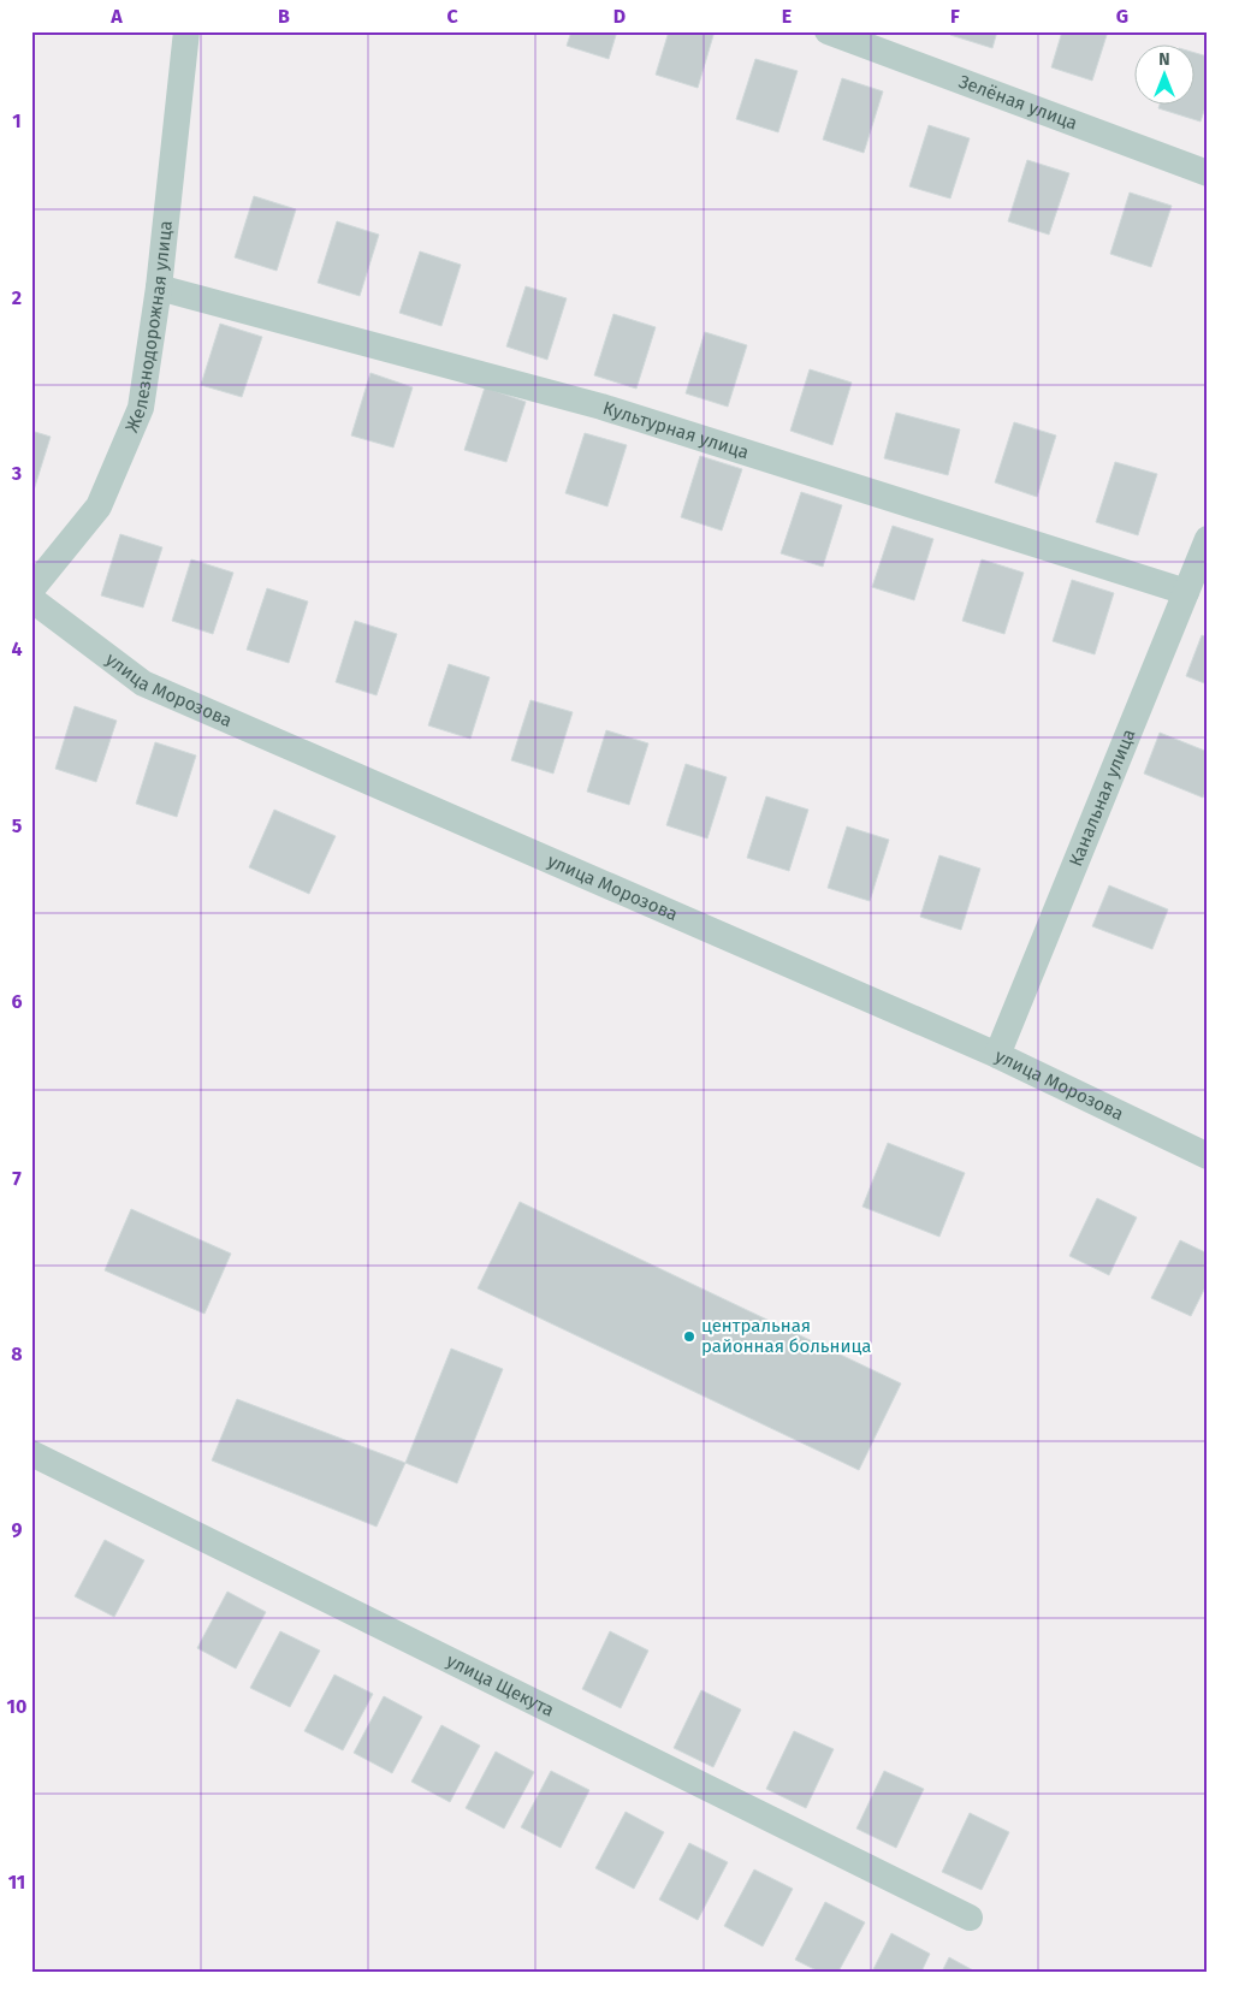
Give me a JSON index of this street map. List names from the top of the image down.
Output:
{
  "streets": {
    "street": [
      "Зелёная улица",
      "Железнодорожная улица",
      "Культурная улица",
      "улица Морозова",
      "Канальная улица",
      "улица Щекута"
    ]
  },
  "crossings": [
    ["Железнодорожная улица", "Культурная улица"],
    ["Культурная улица", "Канальная улица"],
    ["улица Морозова", "Канальная улица"]
  ],
  "places": ["центральная районная больница"],
  "north": "top",
  "grid": {
    "columns": [
      "A",
      "B",
      "C",
      "D",
      "E",
      "F",
      "G"
    ],
    "rows": [
      "1",
      "2",
      "3",
      "4",
      "5",
      "6",
      "7",
      "8",
      "9",
      "10",
      "11"
    ]
  }
}
